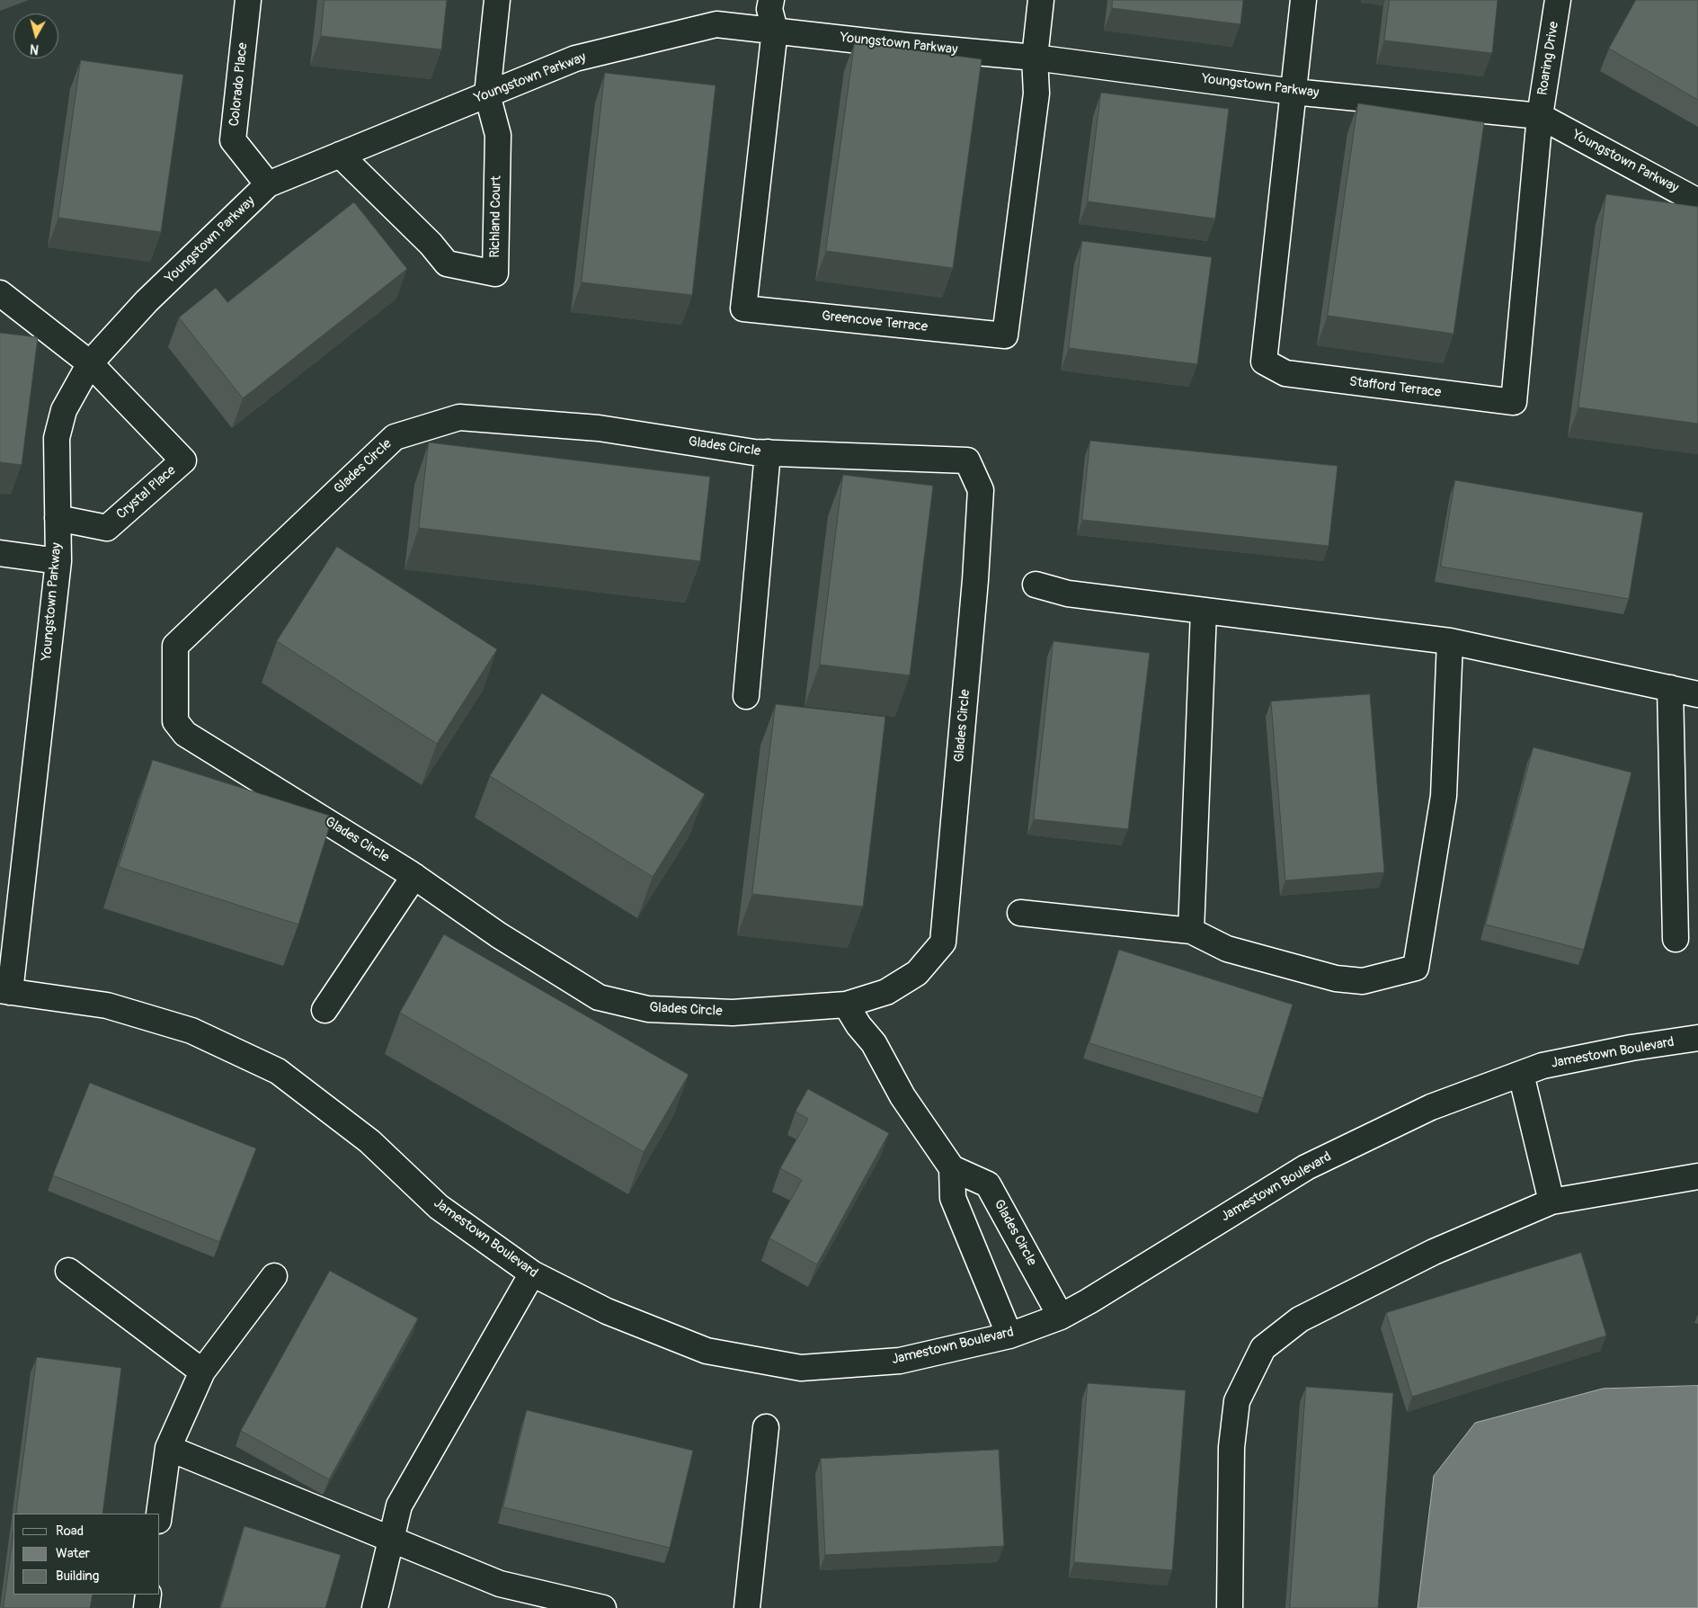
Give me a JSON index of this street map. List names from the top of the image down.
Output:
{
  "streets": {
    "street": [
      "Youngstown Parkway",
      "Roaring Drive",
      "Colorado Place",
      "Richland Court",
      "Greencove Terrace",
      "Stafford Terrace",
      "Glades Circle",
      "Crystal Place",
      "Jamestown Boulevard"
    ]
  },
  "crossings": [
    ["Youngstown Parkway", "Roaring Drive"],
    ["Youngstown Parkway", "Colorado Place"],
    ["Youngstown Parkway", "Richland Court"],
    ["Youngstown Parkway", "Greencove Terrace"],
    ["Youngstown Parkway", "Stafford Terrace"],
    ["Youngstown Parkway", "Crystal Place"],
    ["Youngstown Parkway", "Jamestown Boulevard"],
    ["Roaring Drive", "Stafford Terrace"],
    ["Glades Circle", "Jamestown Boulevard"]
  ],
  "legend": ["Road", "Water", "Building"],
  "north": "bottom"
}
